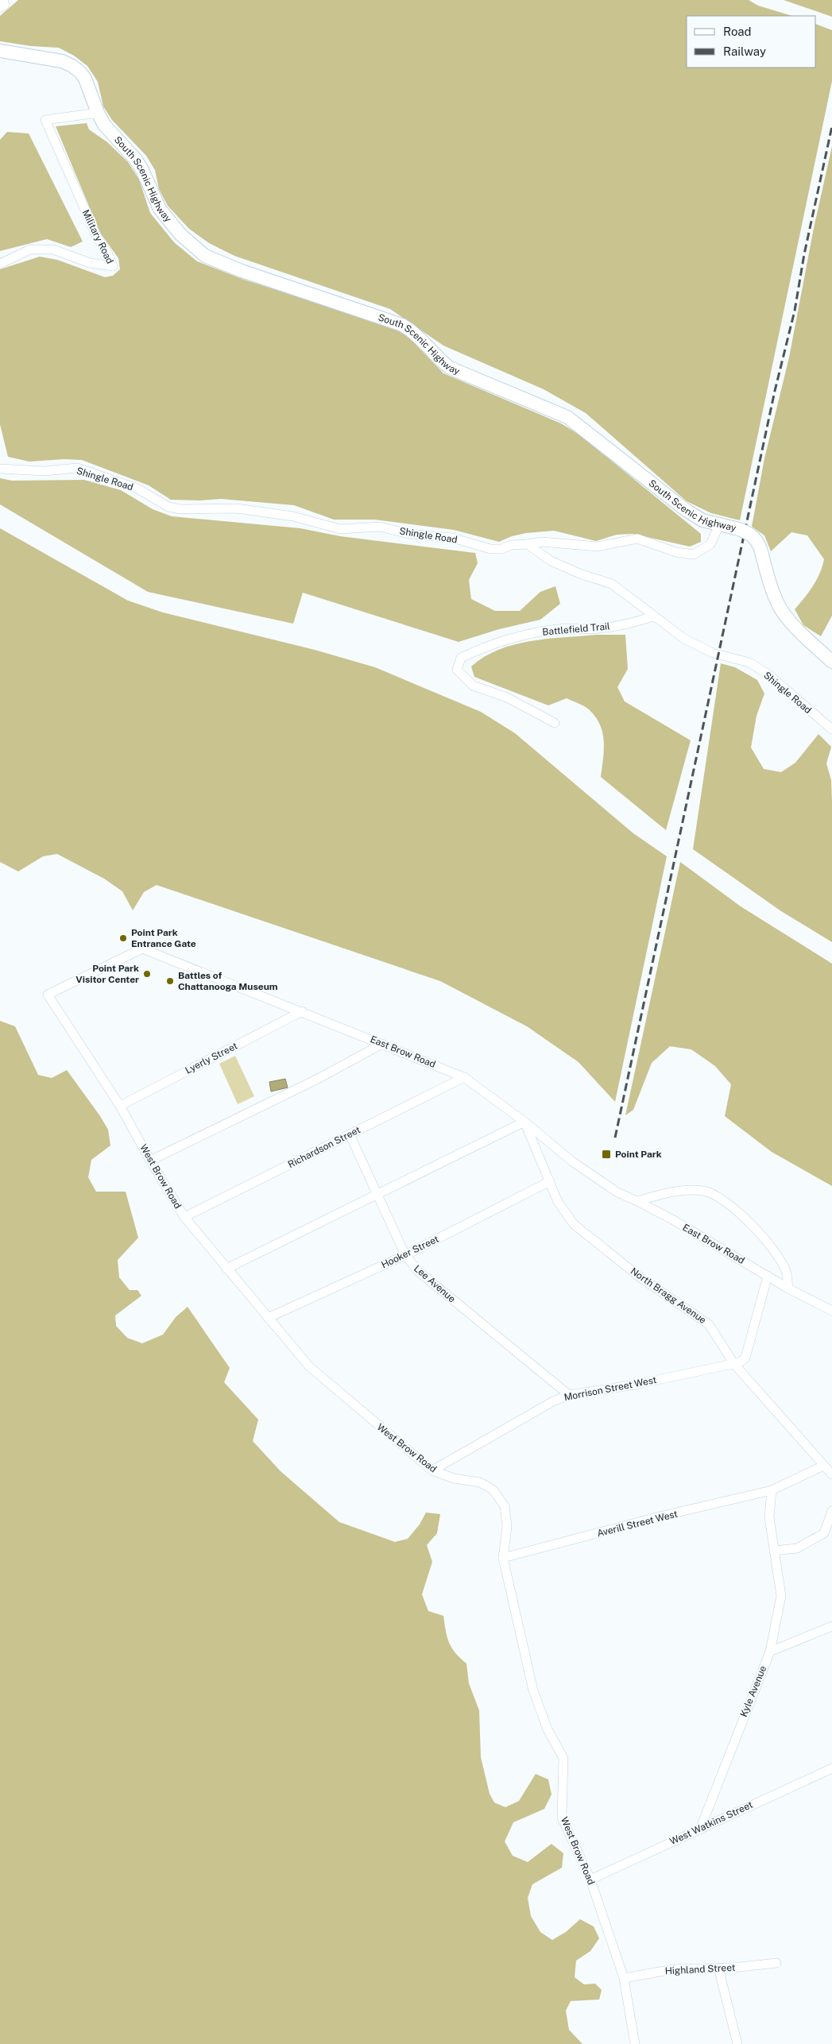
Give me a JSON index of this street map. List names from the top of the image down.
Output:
{
  "streets": {
    "main road": ["South Scenic Highway"],
    "street": [
      "Military Road",
      "Shingle Road",
      "Battlefield Trail",
      "East Brow Road",
      "Lyerly Street",
      "Richardson Street",
      "West Brow Road",
      "Hooker Street",
      "Lee Avenue",
      "North Bragg Avenue",
      "Morrison Street West",
      "Averill Street West",
      "Kyle Avenue",
      "West Watkins Street",
      "Highland Street"
    ]
  },
  "crossings": [
    ["South Scenic Highway", "Military Road"],
    ["Shingle Road", "Battlefield Trail"],
    ["East Brow Road", "Lyerly Street"],
    ["East Brow Road", "Richardson Street"],
    ["East Brow Road", "West Brow Road"],
    ["East Brow Road", "North Bragg Avenue"],
    ["Lyerly Street", "West Brow Road"],
    ["Richardson Street", "West Brow Road"],
    ["Richardson Street", "Lee Avenue"],
    ["West Brow Road", "Hooker Street"],
    ["West Brow Road", "Morrison Street West"],
    ["West Brow Road", "Averill Street West"],
    ["West Brow Road", "West Watkins Street"],
    ["West Brow Road", "Highland Street"],
    ["Hooker Street", "Lee Avenue"],
    ["Hooker Street", "North Bragg Avenue"],
    ["Lee Avenue", "Morrison Street West"],
    ["North Bragg Avenue", "Morrison Street West"],
    ["North Bragg Avenue", "Averill Street West"],
    ["Averill Street West", "Kyle Avenue"],
    ["Kyle Avenue", "West Watkins Street"]
  ],
  "places": {
    "other": ["Point Park Entrance Gate", "Point Park Visitor Center", "Battles of Chattanooga Museum"],
    "transit": ["Point Park"]
  },
  "legend": ["Road", "Railway"]
}
